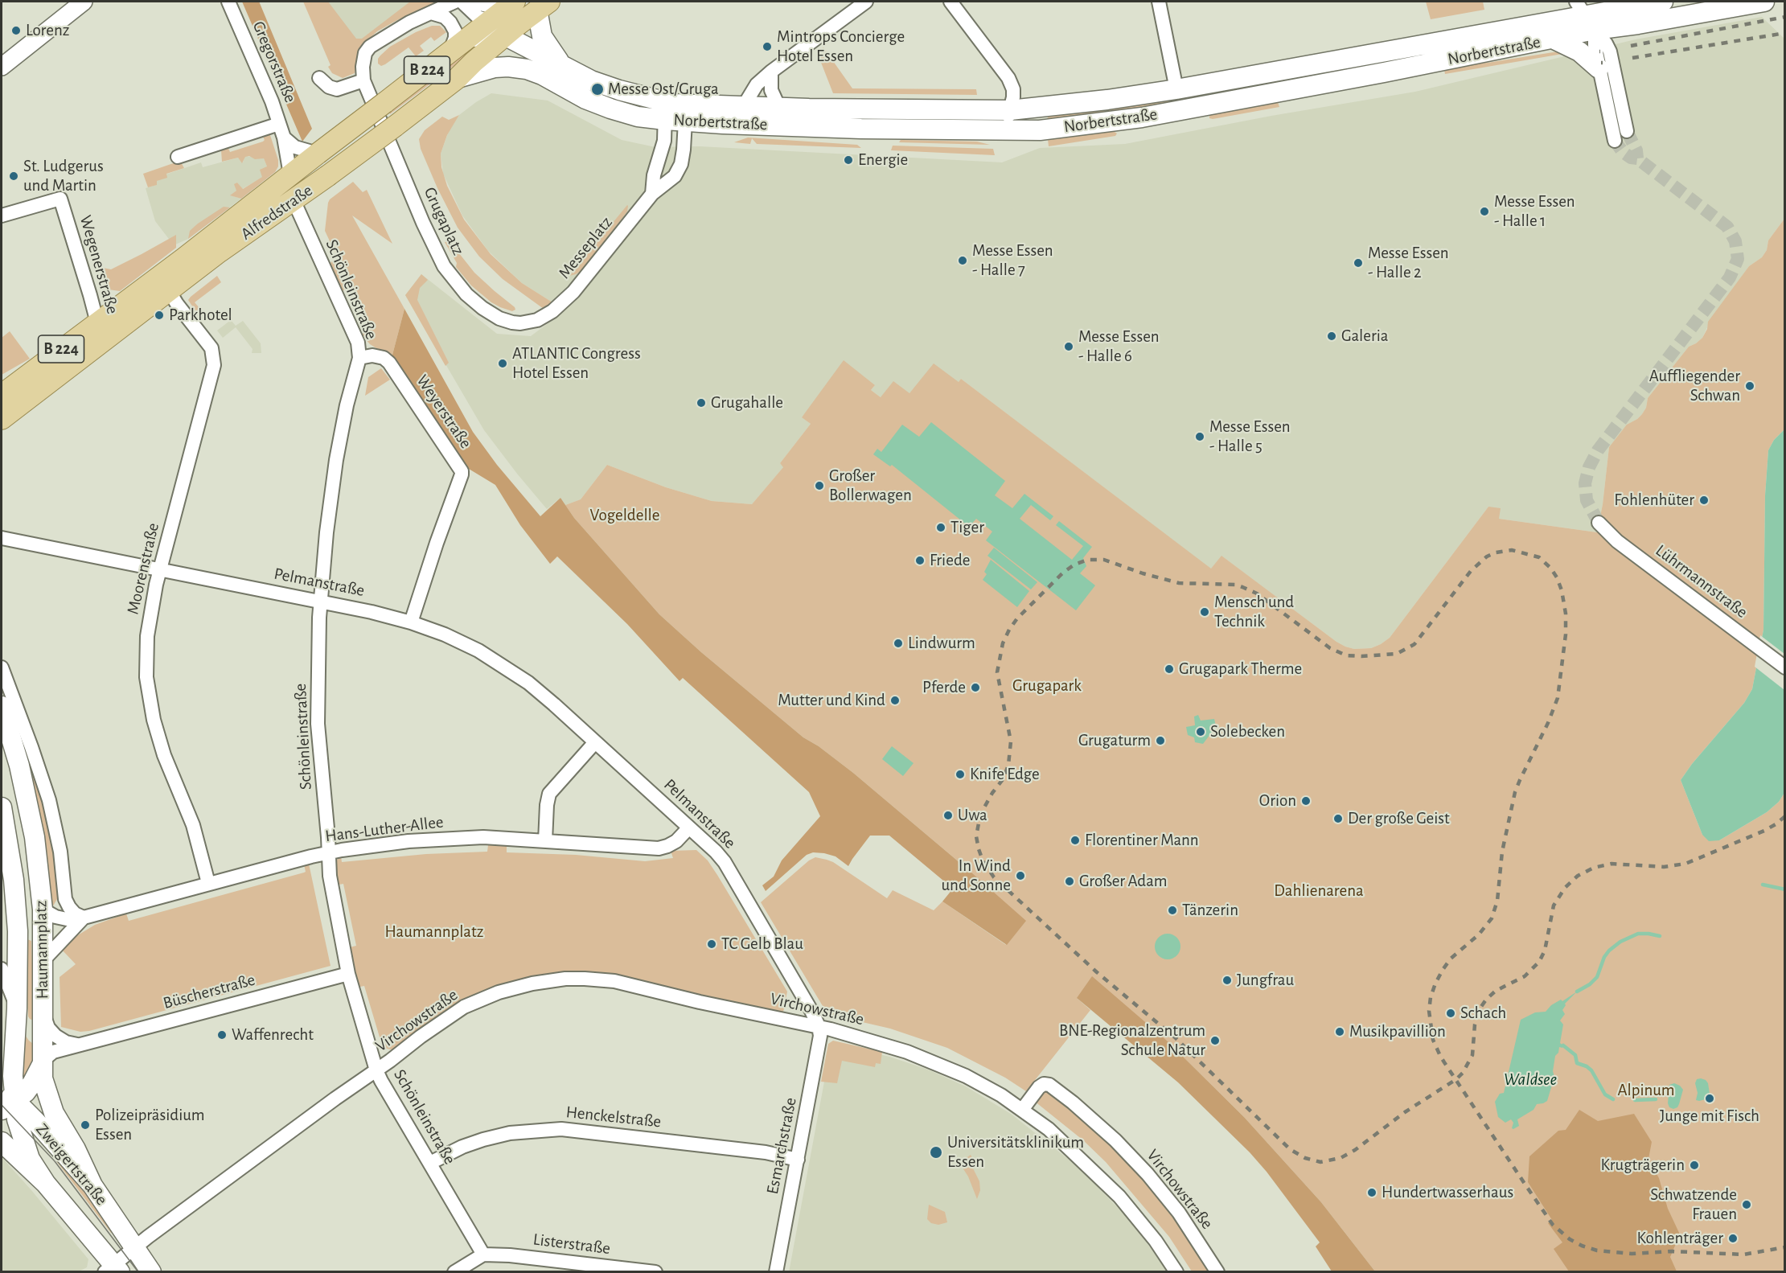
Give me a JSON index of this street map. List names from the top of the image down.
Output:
{
  "streets": {
    "main road": [
      "Norbertstraße",
      "B 224",
      "Alfredstraße",
      "Haumannplatz",
      "Zweigertstraße"
    ],
    "street": [
      "Gregorstraße",
      "Grugaplatz",
      "Messeplatz",
      "Wegenerstraße",
      "Schönleinstraße",
      "Weyerstraße",
      "Moorenstraße",
      "Lührmannstraße",
      "Pelmanstraße",
      "Hans-Luther-Allee",
      "Büscherstraße",
      "Virchowstraße",
      "Henckelstraße",
      "Esmarchstraße",
      "Listerstraße"
    ]
  },
  "crossings": [
    ["Norbertstraße", "Alfredstraße"],
    ["Norbertstraße", "Grugaplatz"],
    ["Norbertstraße", "Messeplatz"],
    ["Gregorstraße", "Alfredstraße"],
    ["Alfredstraße", "Grugaplatz"],
    ["Alfredstraße", "Wegenerstraße"],
    ["Alfredstraße", "Schönleinstraße"],
    ["Alfredstraße", "Moorenstraße"],
    ["Grugaplatz", "Messeplatz"],
    ["Schönleinstraße", "Weyerstraße"],
    ["Schönleinstraße", "Pelmanstraße"],
    ["Schönleinstraße", "Hans-Luther-Allee"],
    ["Schönleinstraße", "Büscherstraße"],
    ["Schönleinstraße", "Virchowstraße"],
    ["Schönleinstraße", "Henckelstraße"],
    ["Schönleinstraße", "Listerstraße"],
    ["Weyerstraße", "Pelmanstraße"],
    ["Moorenstraße", "Pelmanstraße"],
    ["Moorenstraße", "Hans-Luther-Allee"],
    ["Pelmanstraße", "Hans-Luther-Allee"],
    ["Pelmanstraße", "Virchowstraße"],
    ["Pelmanstraße", "Esmarchstraße"],
    ["Hans-Luther-Allee", "Haumannplatz"],
    ["Haumannplatz", "Büscherstraße"],
    ["Haumannplatz", "Zweigertstraße"],
    ["Virchowstraße", "Esmarchstraße"],
    ["Virchowstraße", "Zweigertstraße"],
    ["Henckelstraße", "Esmarchstraße"]
  ],
  "water": ["Waldsee"],
  "parks": [
    "Vogeldelle",
    "Grugapark",
    "Dahlienarena",
    "Haumannplatz",
    "Alpinum"
  ],
  "places": [
    "Lorenz",
    "Mintrops Concierge Hotel Essen",
    "Messe Ost/Gruga",
    "Energie",
    "St. Ludgerus und Martin",
    "Messe Essen - Halle 1",
    "Messe Essen - Halle 7",
    "Messe Essen - Halle 2",
    "Parkhotel",
    "Galeria",
    "Messe Essen - Halle 6",
    "ATLANTIC Congress Hotel Essen",
    "Auffliegender Schwan",
    "Grugahalle",
    "Messe Essen - Halle 5",
    "Großer Bollerwagen",
    "Fohlenhüter",
    "Tiger",
    "Friede",
    "Mensch und Technik",
    "Lindwurm",
    "Grugapark Therme",
    "Pferde",
    "Mutter und Kind",
    "Solebecken",
    "Grugaturm",
    "Knife Edge",
    "Orion",
    "Uwa",
    "Der große Geist",
    "Florentiner Mann",
    "In Wind und Sonne",
    "Großer Adam",
    "Tänzerin",
    "TC Gelb Blau",
    "Jungfrau",
    "Schach",
    "Musikpavillion",
    "Waffenrecht",
    "BNE-Regionalzentrum Schule Natur",
    "Junge mit Fisch",
    "Polizeipräsidium Essen",
    "Universitätsklinikum Essen",
    "Krugträgerin",
    "Hundertwasserhaus",
    "Schwatzende Frauen",
    "Kohlenträger"
  ]
}
